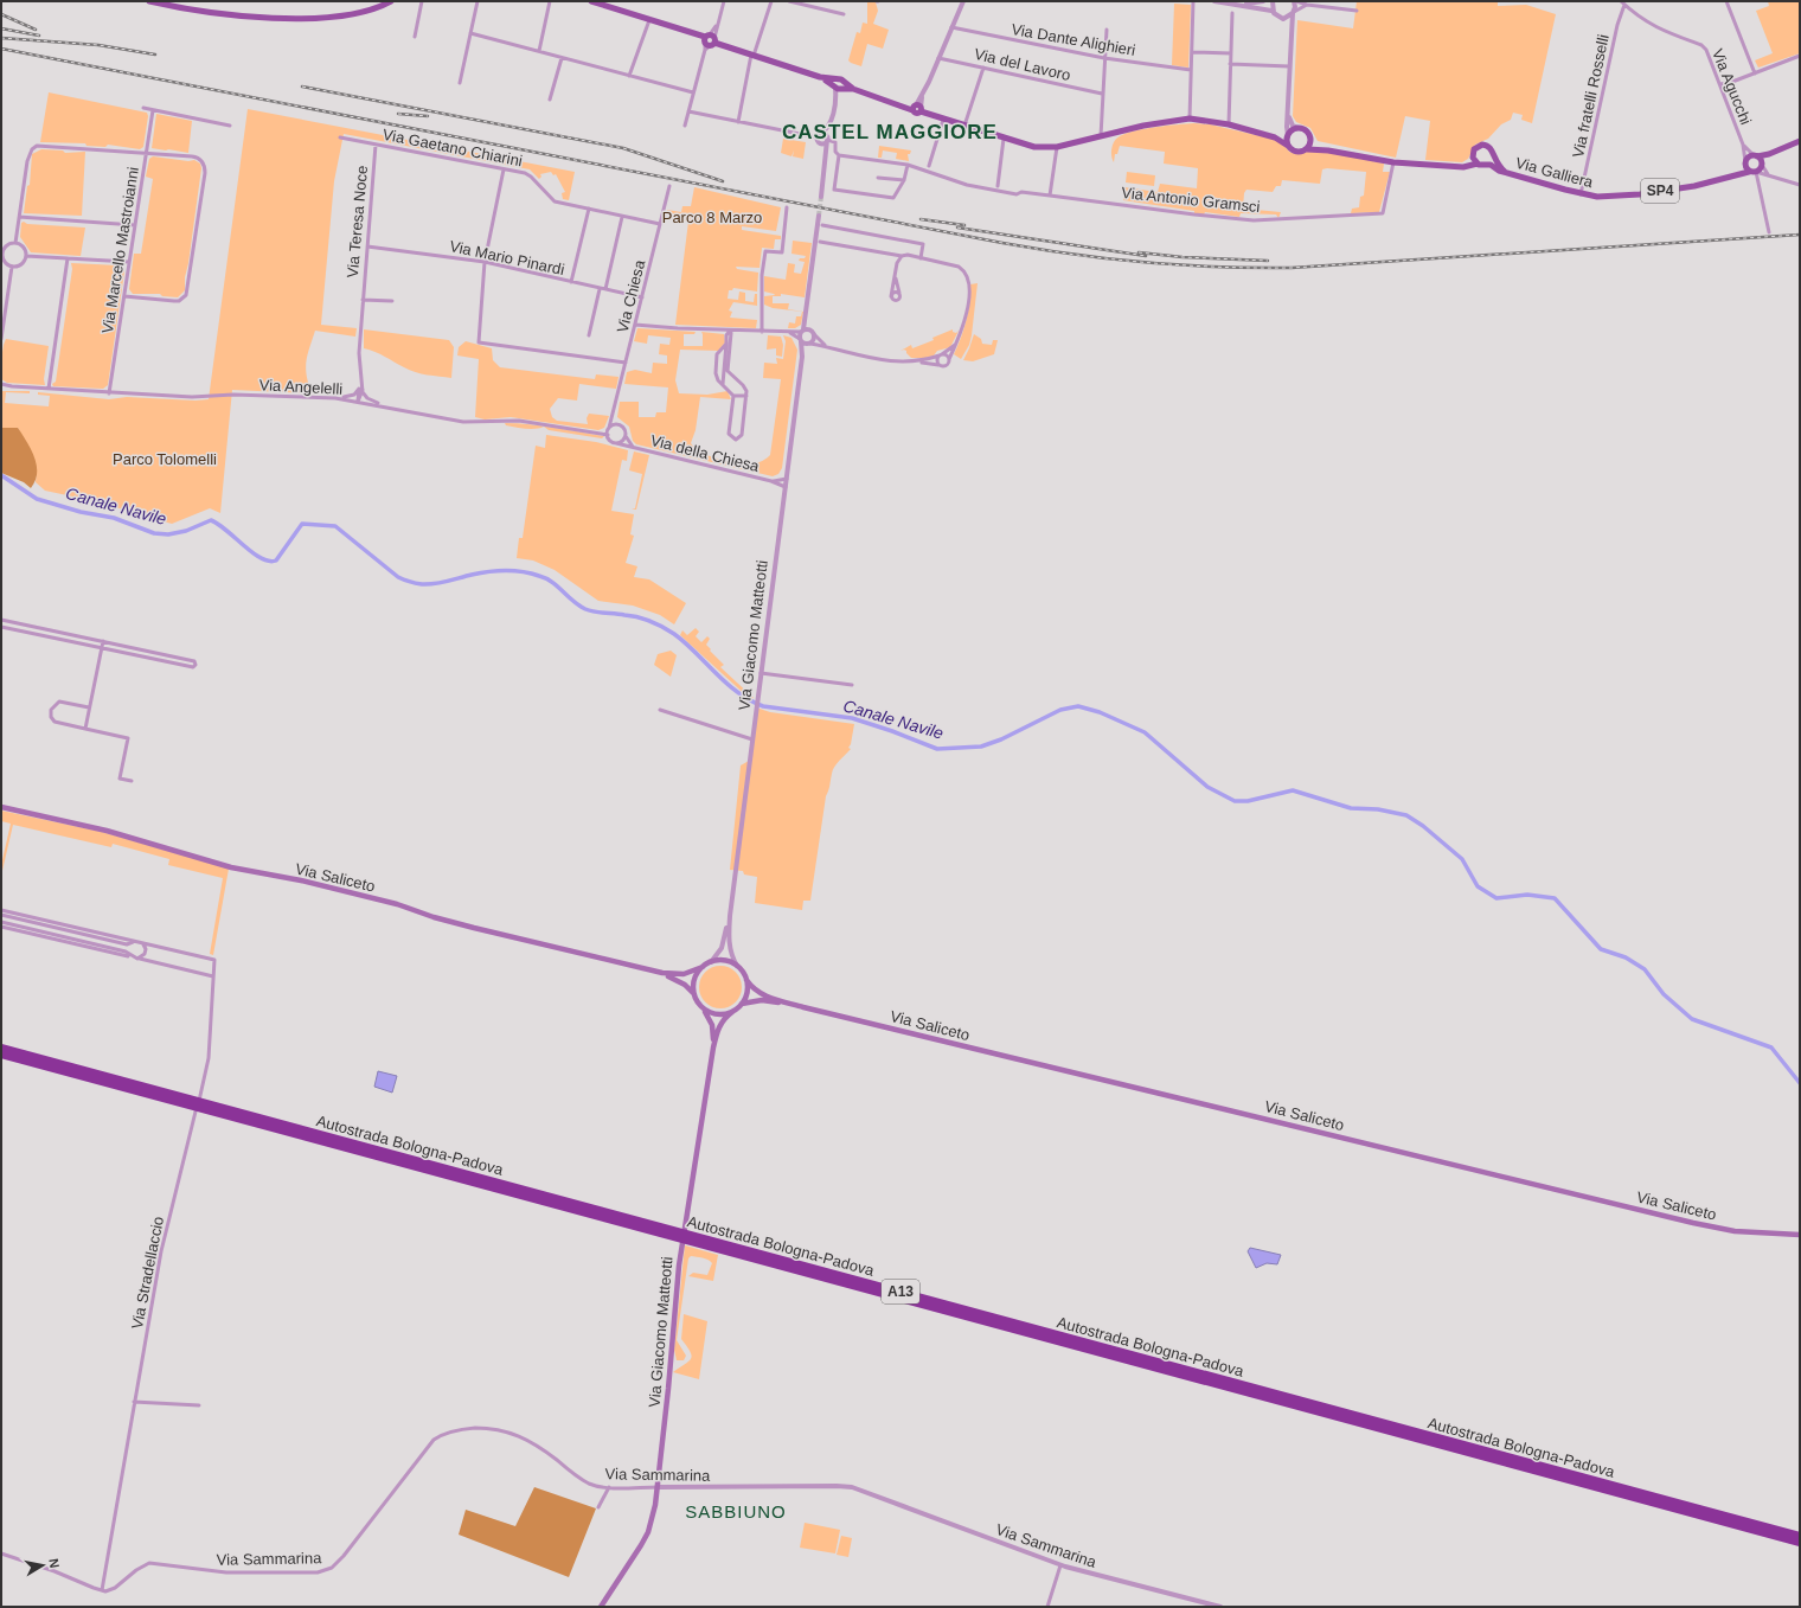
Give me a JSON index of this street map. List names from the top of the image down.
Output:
{
  "streets": {
    "highway": ["Autostrada Bologna-Padova", "A13"],
    "main road": [
      "Via Galliera",
      "SP4",
      "Via Giacomo Matteotti",
      "Via Saliceto"
    ],
    "street": [
      "Via Dante Alighieri",
      "Via del Lavoro",
      "Via Agucchi",
      "Via fratelli Rosselli",
      "Via Gaetano Chiarini",
      "Via Antonio Gramsci",
      "Via Teresa Noce",
      "Via Marcello Mastroianni",
      "Via Mario Pinardi",
      "Via Chiesa",
      "Via Angelelli",
      "Via della Chiesa",
      "Via Stradellaccio",
      "Via Sammarina"
    ]
  },
  "crossings": [
    ["Via Agucchi", "Via fratelli Rosselli"],
    ["Via fratelli Rosselli", "Via Galliera"],
    ["Via Gaetano Chiarini", "Via Teresa Noce"],
    ["Via Gaetano Chiarini", "Via Chiesa"],
    ["Via Teresa Noce", "Via Mario Pinardi"],
    ["Via Teresa Noce", "Via Angelelli"],
    ["Via Marcello Mastroianni", "Via Angelelli"],
    ["Via Mario Pinardi", "Via Chiesa"],
    ["Via Chiesa", "Via Angelelli"],
    ["Via Chiesa", "Via della Chiesa"],
    ["Via Angelelli", "Via della Chiesa"],
    ["Via della Chiesa", "Via Giacomo Matteotti"],
    ["Via Giacomo Matteotti", "Via Saliceto"],
    ["Via Giacomo Matteotti", "Via Sammarina"],
    ["Via Stradellaccio", "Via Sammarina"]
  ],
  "districts": ["CASTEL MAGGIORE", "SABBIUNO"],
  "water": ["Canale Navile"],
  "parks": ["Parco 8 Marzo", "Parco Tolomelli"],
  "north": "right"
}
